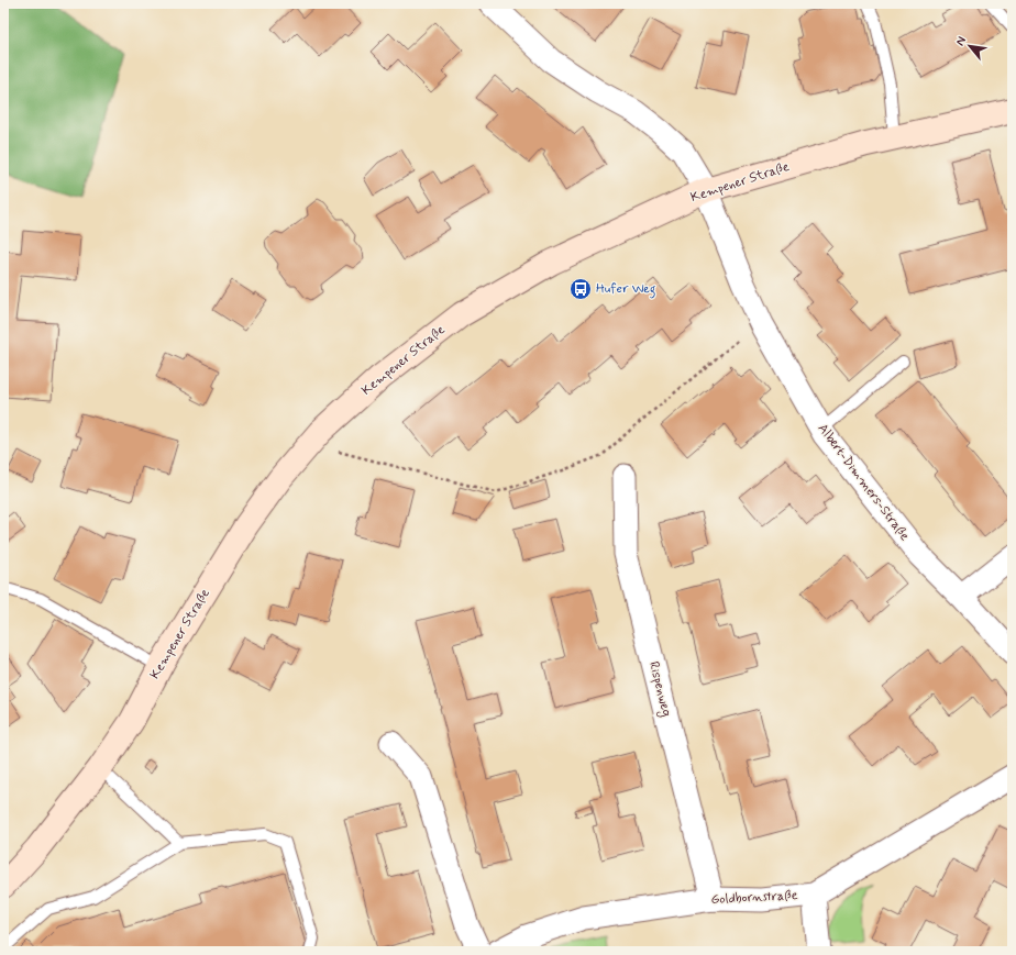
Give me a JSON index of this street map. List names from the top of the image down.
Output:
{
  "streets": {
    "main road": ["Kempener Straße"],
    "street": ["Albert-Dimmers-Straße", "Rispenweg", "Goldbornstraße"]
  },
  "crossings": [
    ["Kempener Straße", "Albert-Dimmers-Straße"],
    ["Rispenweg", "Goldbornstraße"]
  ],
  "places": {
    "bus stop": ["Hufer Weg"]
  },
  "north": "top left"
}
